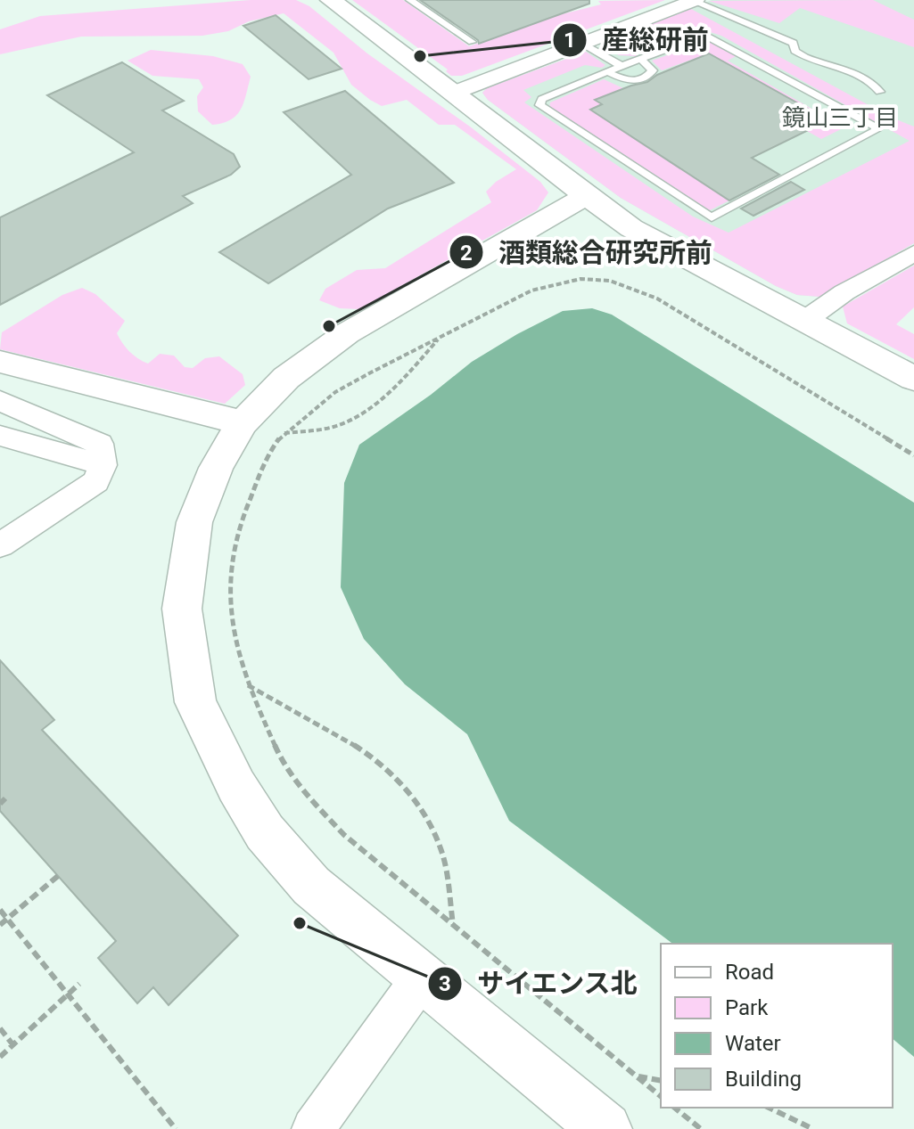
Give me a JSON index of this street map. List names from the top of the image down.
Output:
{
  "districts": ["鏡山三丁目"],
  "places": ["産総研前", "酒類総合研究所前", "サイエンス北"],
  "legend": [
    "Road",
    "Park",
    "Water",
    "Building"
  ]
}
